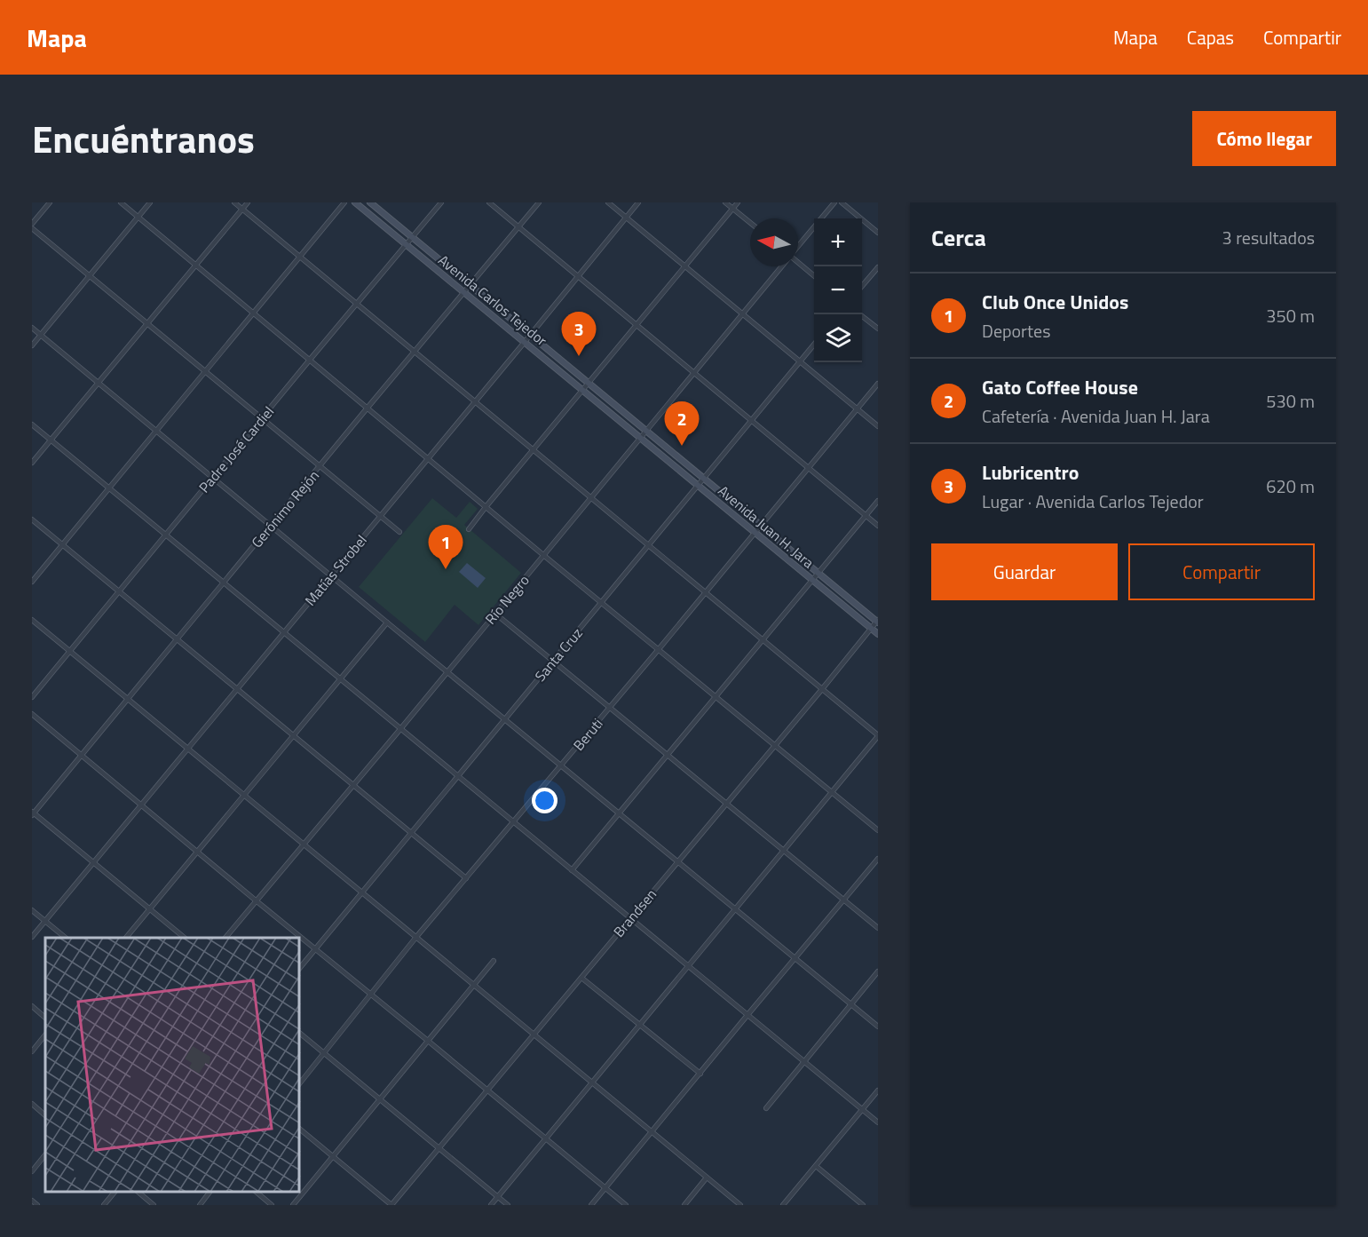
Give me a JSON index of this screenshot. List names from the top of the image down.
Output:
{
  "streets": {
    "main road": ["Avenida Carlos Tejedor", "Avenida Juan H. Jara"],
    "street": [
      "Padre José Cardiel",
      "Gerónimo Rejón",
      "Matías Strobel",
      "Río Negro",
      "Santa Cruz",
      "Beruti",
      "Brandsen"
    ]
  },
  "crossings": [
    ["Avenida Carlos Tejedor", "Padre José Cardiel"],
    ["Avenida Carlos Tejedor", "Gerónimo Rejón"],
    ["Avenida Carlos Tejedor", "Avenida Juan H. Jara"],
    ["Avenida Carlos Tejedor", "Matías Strobel"],
    ["Avenida Carlos Tejedor", "Río Negro"],
    ["Avenida Juan H. Jara", "Río Negro"],
    ["Avenida Juan H. Jara", "Santa Cruz"],
    ["Avenida Juan H. Jara", "Beruti"],
    ["Avenida Juan H. Jara", "Brandsen"]
  ],
  "north": "left",
  "page": {
    "header": "Mapa",
    "nav": ["Mapa", "Capas", "Compartir"],
    "title": "Encuéntranos",
    "buttons": [
      "Cómo llegar",
      ["Guardar", "Compartir"]
    ],
    "heading": ["Cerca", "3 resultados"],
    "map_buttons": ["+", "−"],
    "list": [
      {
        "mark": "1",
        "name": "Club Once Unidos",
        "note": "Deportes",
        "value": "350 m"
      },
      {
        "mark": "2",
        "name": "Gato Coffee House",
        "note": "Cafetería · Avenida Juan H. Jara",
        "value": "530 m"
      },
      {
        "mark": "3",
        "name": "Lubricentro",
        "note": "Lugar · Avenida Carlos Tejedor",
        "value": "620 m"
      }
    ],
    "pins": ["3", "2", "1"]
  }
}
